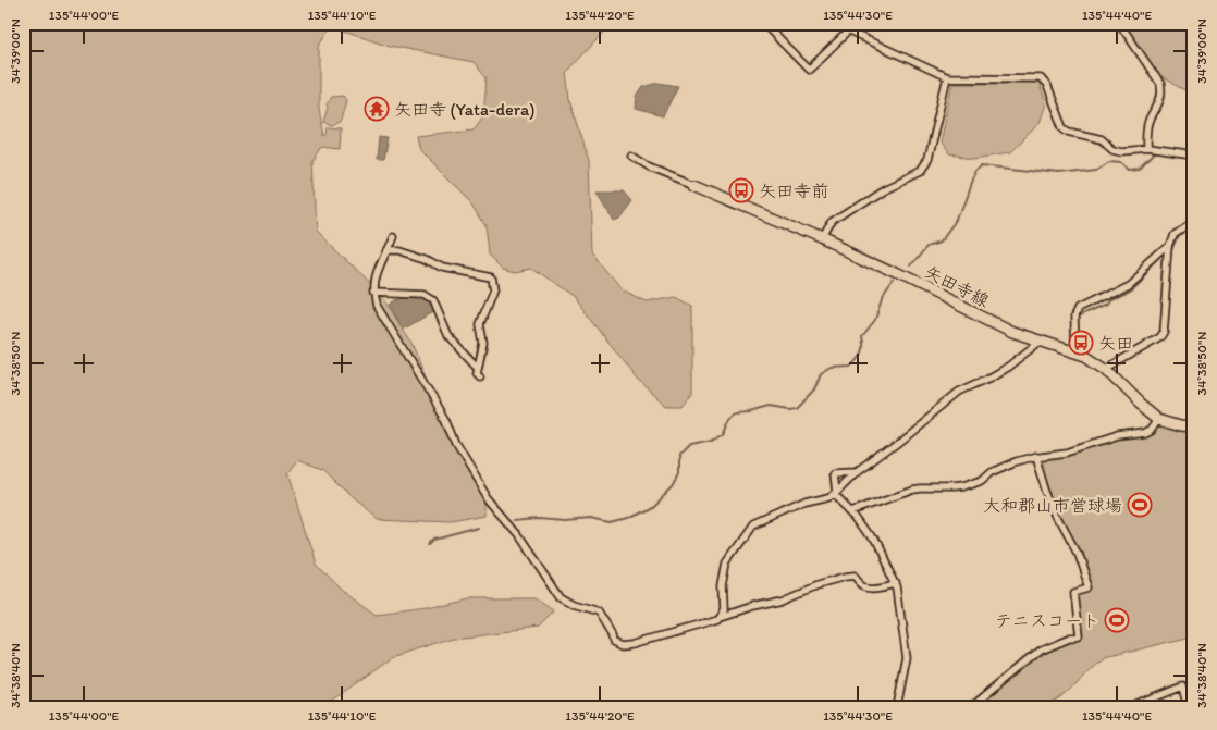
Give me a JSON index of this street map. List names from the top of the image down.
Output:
{
  "streets": {
    "main road": ["矢田寺線"]
  },
  "places": {
    "temple": ["矢田寺 (Yata-dera)"],
    "bus stop": ["矢田寺前", "矢田"],
    "sports": ["大和郡山市営球場", "テニスコート"]
  },
  "coordinates": [
    "135°44'00\"E",
    "135°44'10\"E",
    "135°44'20\"E",
    "135°44'30\"E",
    "135°44'40\"E",
    "34°39'00\"N",
    "34°38'50\"N",
    "34°38'40\"N"
  ]
}
